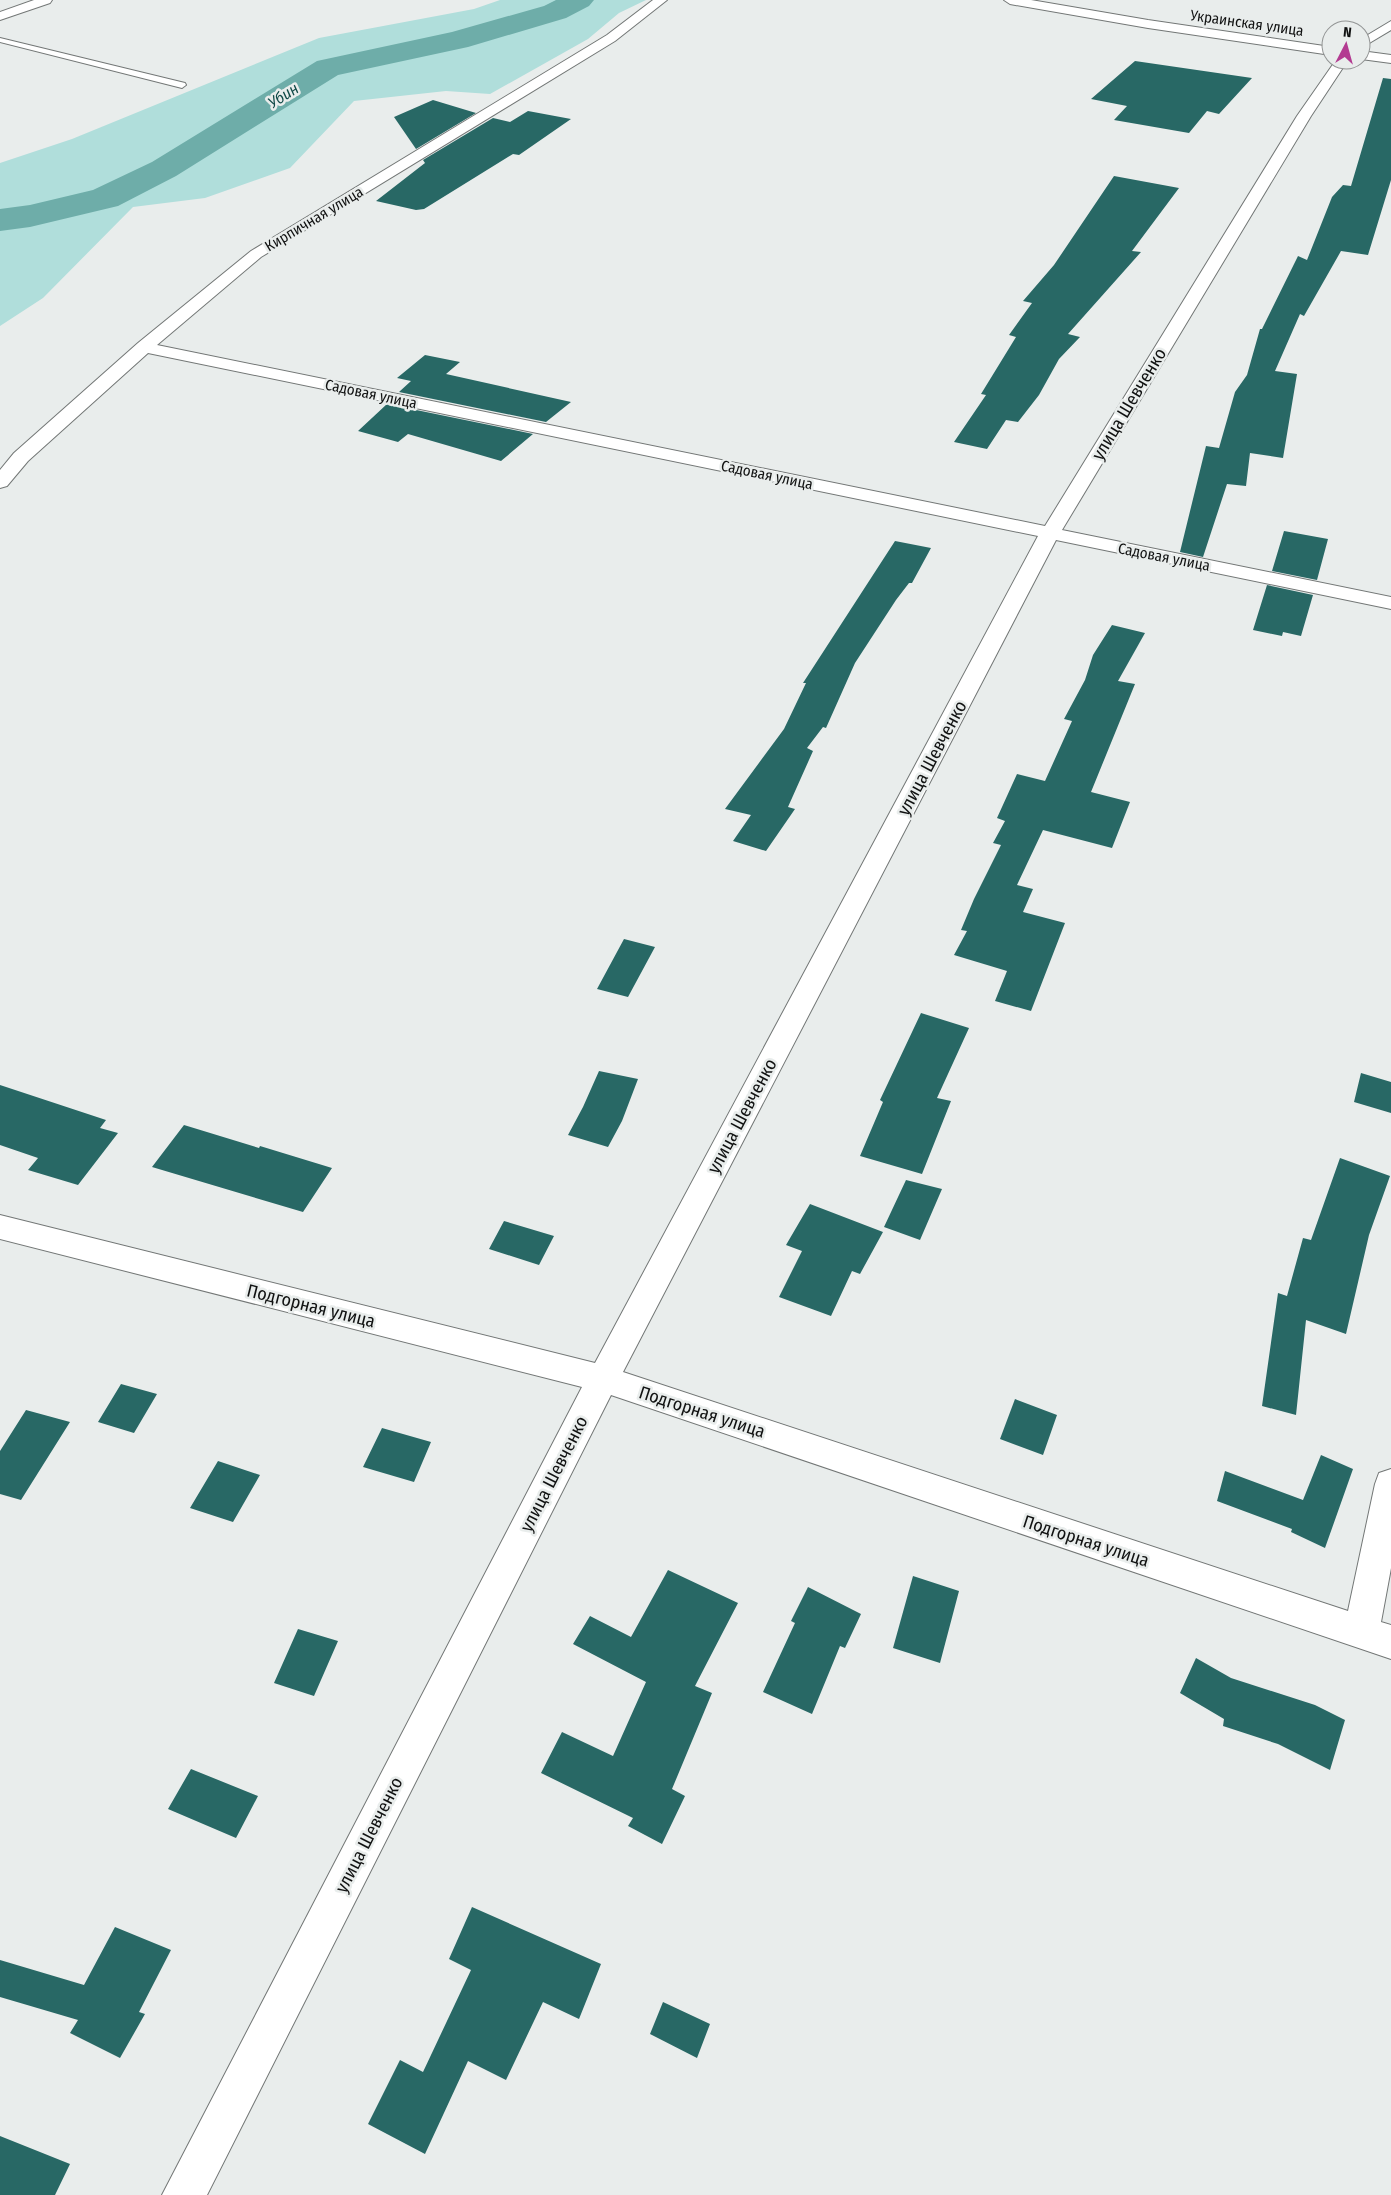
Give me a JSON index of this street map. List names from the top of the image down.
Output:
{
  "streets": {
    "street": [
      "Украинская улица",
      "Кирпичная улица",
      "Садовая улица",
      "улица Шевченко",
      "Подгорная улица"
    ]
  },
  "crossings": [
    ["Кирпичная улица", "Садовая улица"],
    ["Садовая улица", "улица Шевченко"],
    ["улица Шевченко", "Подгорная улица"]
  ],
  "water": ["Убин"],
  "north": "top"
}
